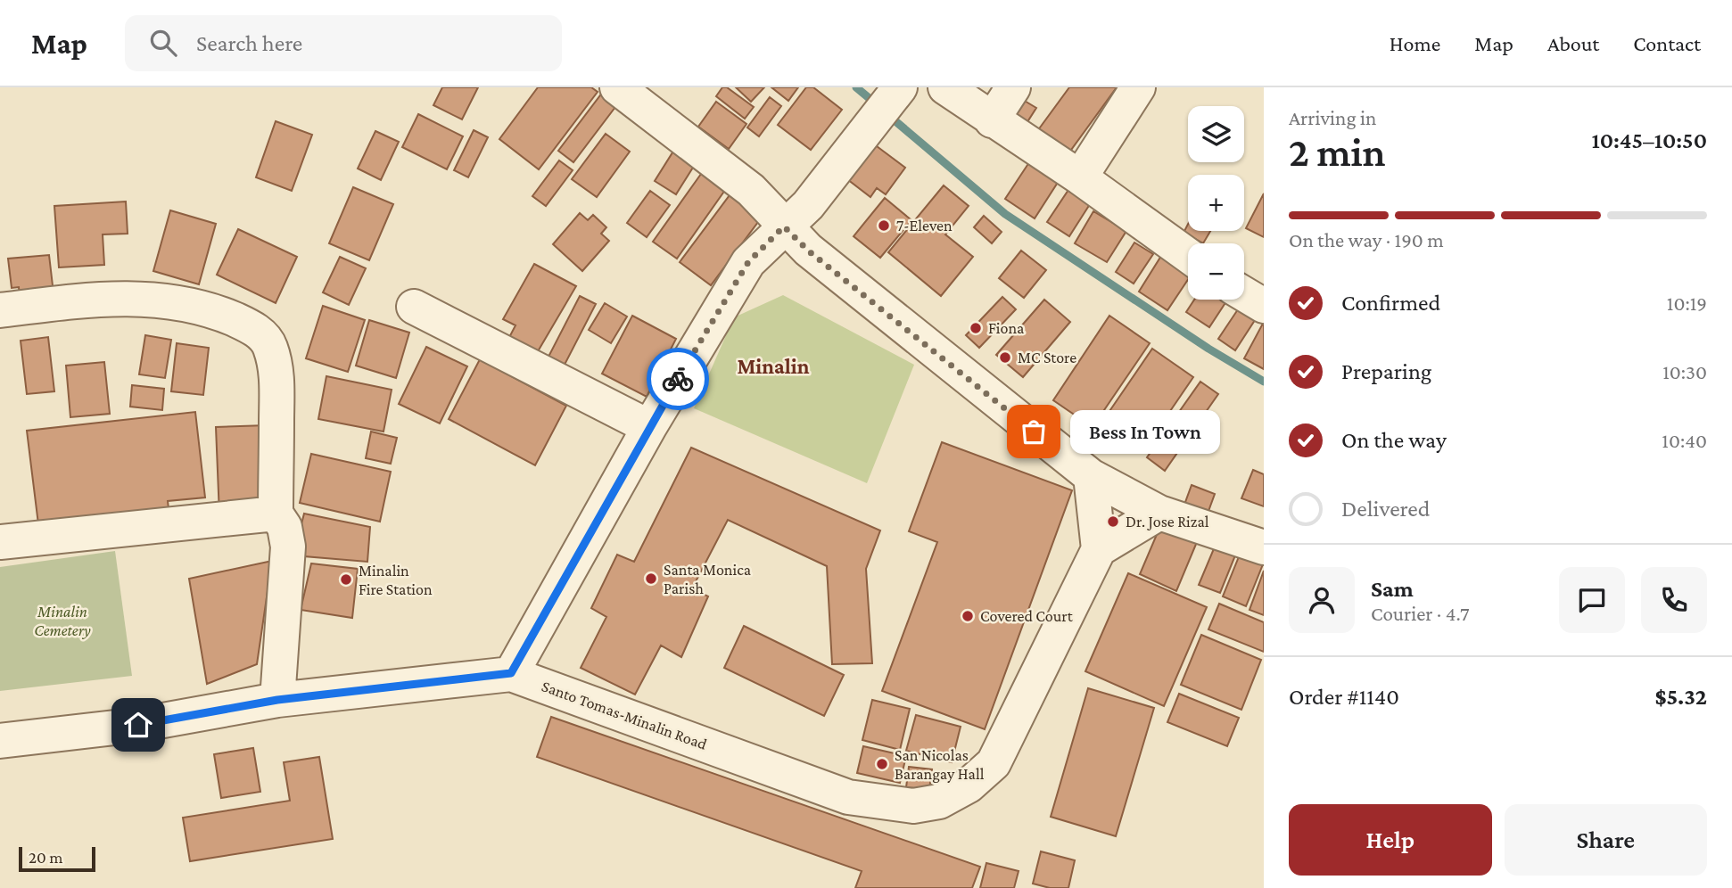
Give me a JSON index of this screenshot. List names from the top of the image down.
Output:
{
  "streets": {
    "street": ["Santo Tomas-Minalin Road"]
  },
  "districts": ["Minalin"],
  "parks": ["Minalin Cemetery"],
  "places": [
    "7-Eleven",
    "Fiona",
    "MC Store",
    "Bess In Town",
    "Dr. Jose Rizal",
    "Santa Monica Parish",
    "Minalin Fire Station",
    "Covered Court",
    "San Nicolas Barangay Hall"
  ],
  "scale_bar": "20 m",
  "page": {
    "header": "Map",
    "search": "Search here",
    "nav": [
      "Home",
      "Map",
      "About",
      "Contact"
    ],
    "heading": ["2 min", "Arriving in", "10:45–10:50"],
    "panel": [
      "Sam",
      "Courier · 4.7",
      "Order #1140",
      "$5.32"
    ],
    "map_buttons": ["+", "−"],
    "bar": "On the way · 190 m",
    "list": [
      ["Confirmed", "10:19"],
      ["Preparing", "10:30"],
      ["On the way", "10:40"],
      "Delivered"
    ],
    "bubble": "Bess In Town",
    "buttons": ["Help", "Share"],
    "scale": "20 m"
  }
}
